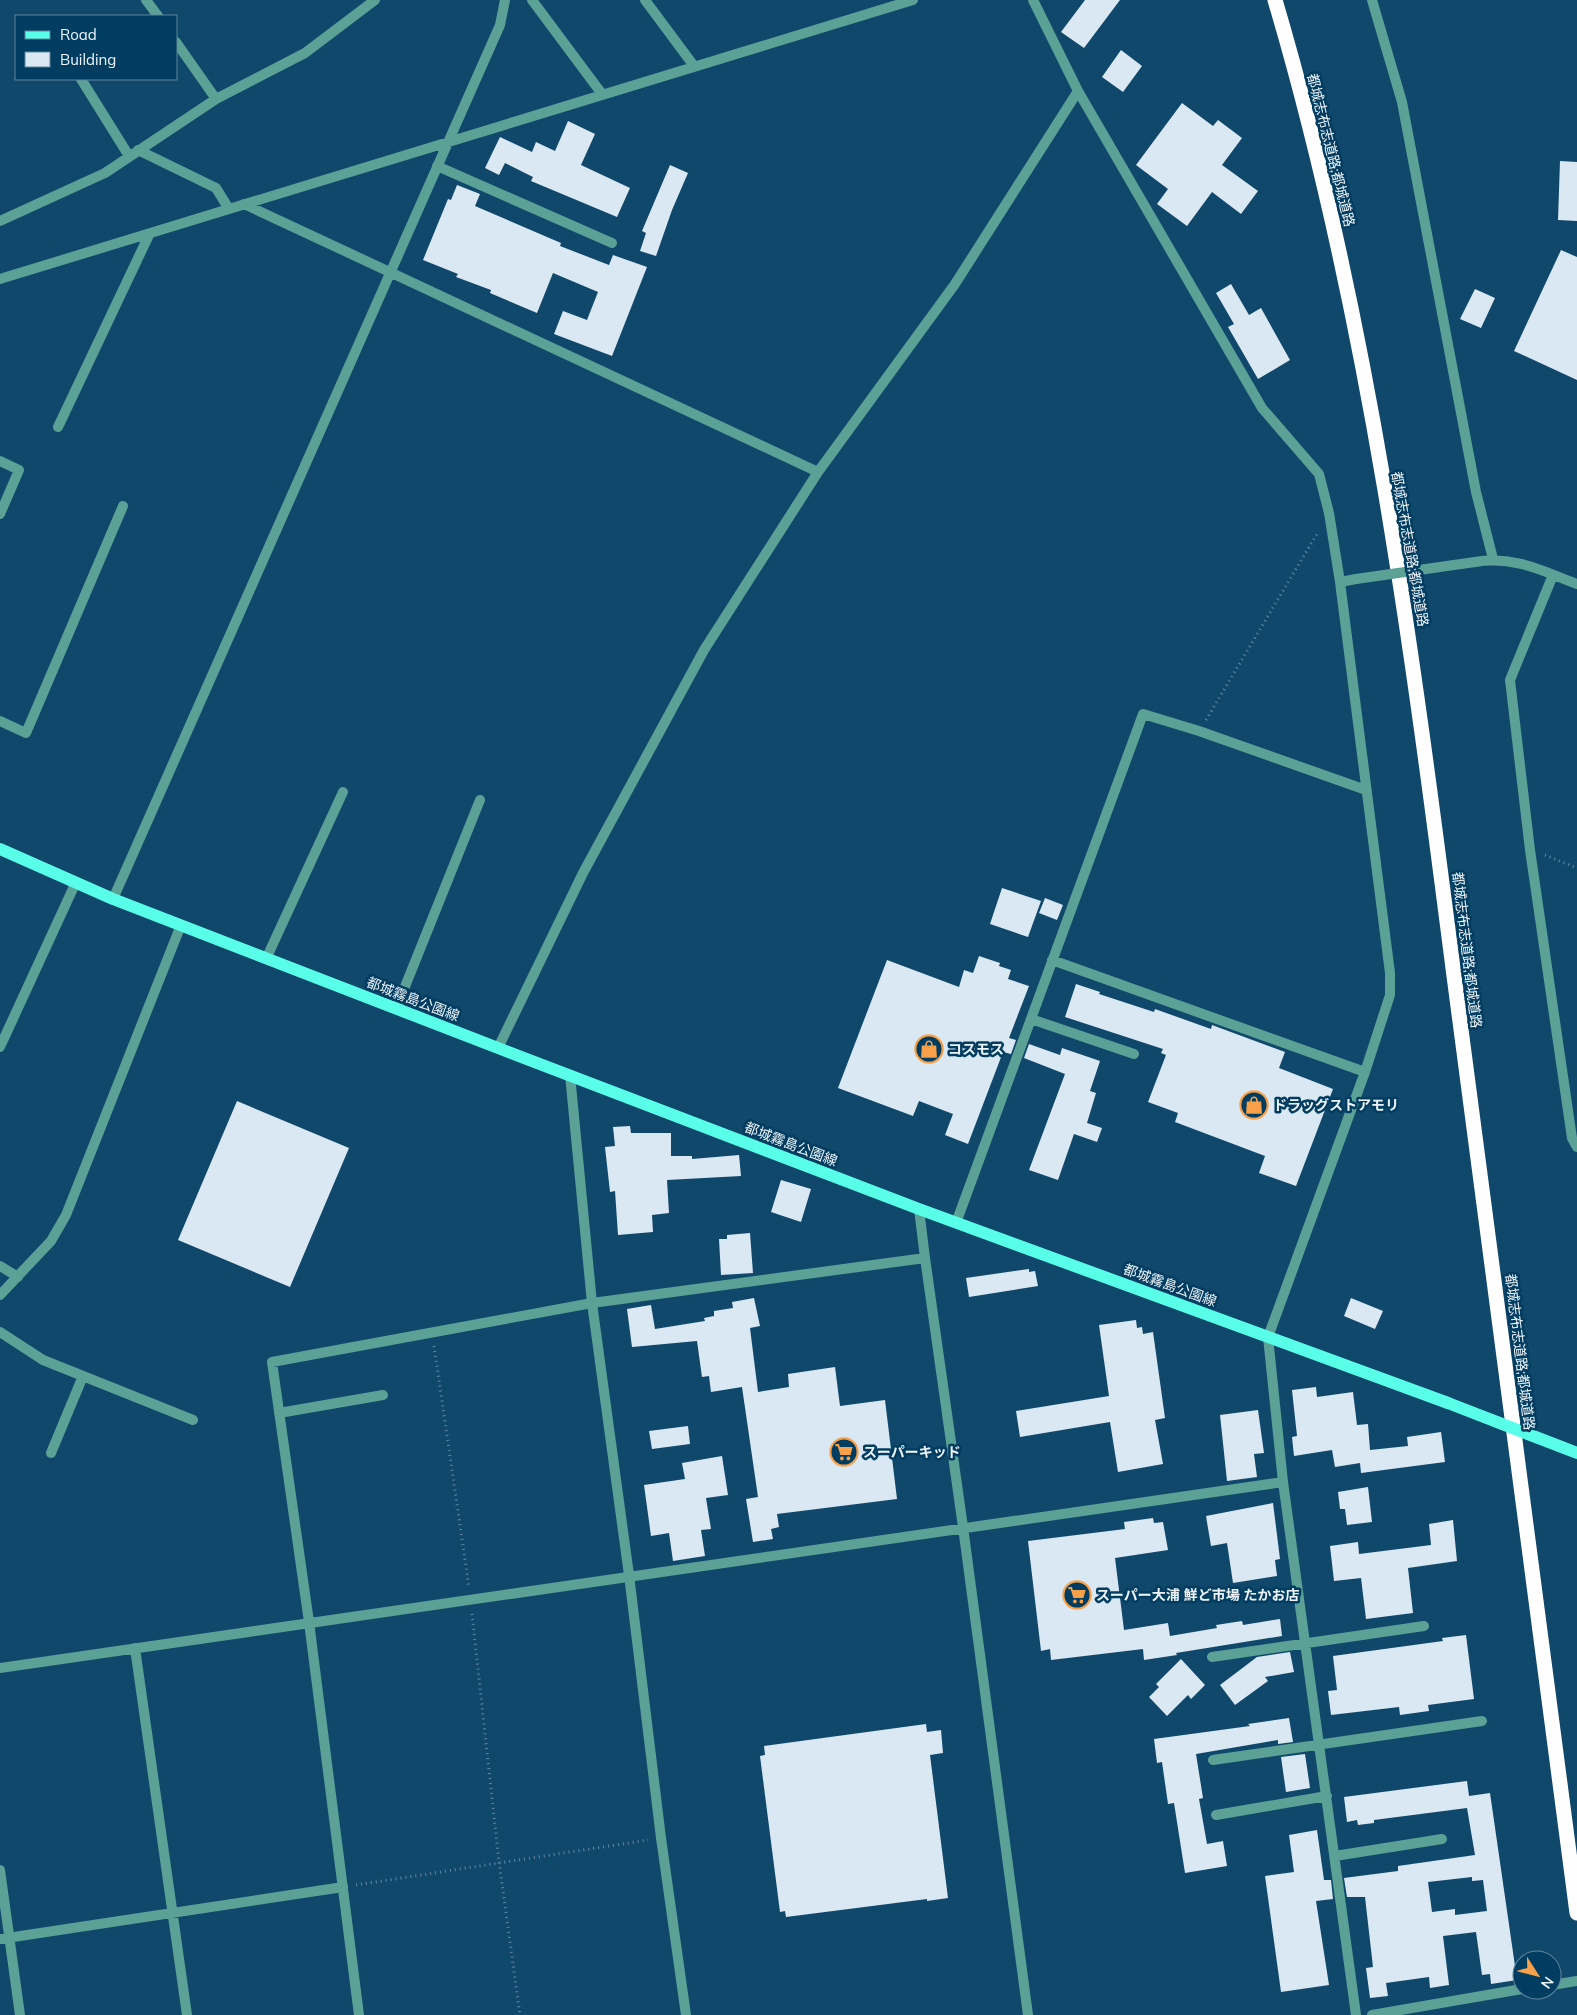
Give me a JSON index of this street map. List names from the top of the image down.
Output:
{
  "streets": {
    "highway": ["都城志布志道路;都城道路"],
    "main road": ["都城霧島公園線"]
  },
  "places": {
    "shop": ["コスモス", "ドラッグストアモリ"],
    "supermarket": ["スーパーキッド", "スーパー大浦 鮮ど市場 たかお店"]
  },
  "legend": ["Road", "Building"],
  "north": "bottom right"
}
